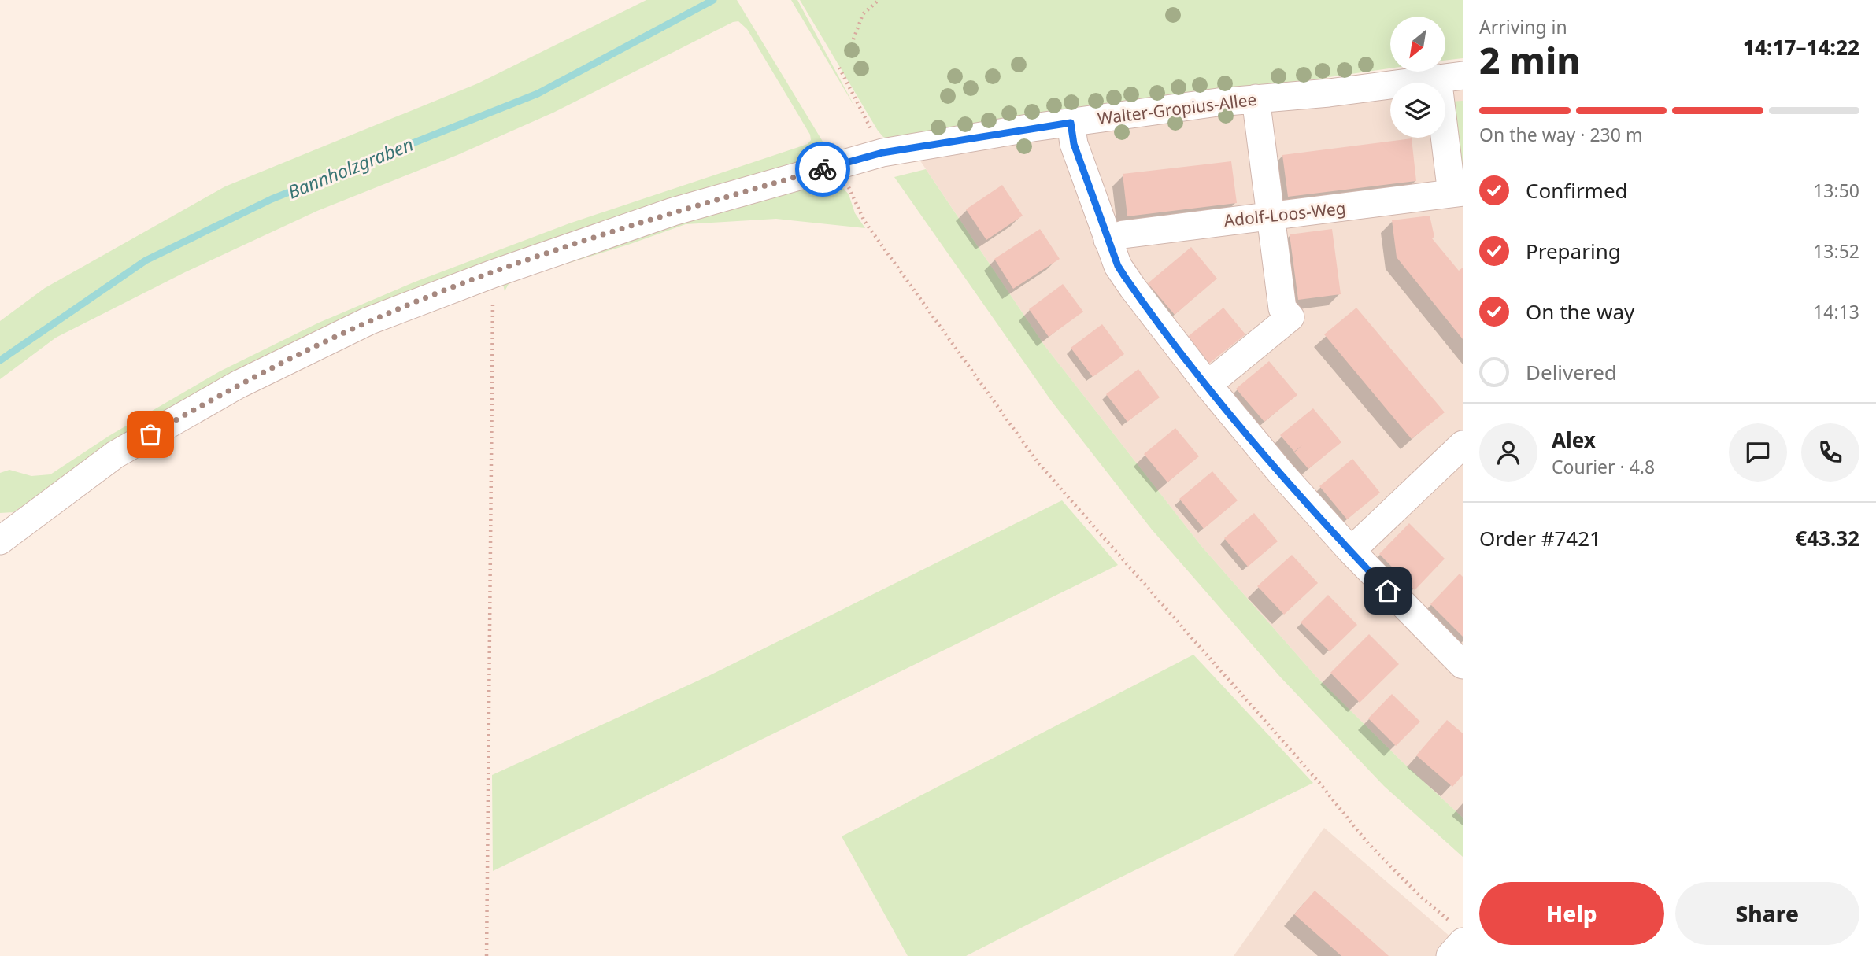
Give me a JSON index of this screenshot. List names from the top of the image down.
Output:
{
  "streets": {
    "street": ["Walter-Gropius-Allee", "Adolf-Loos-Weg"]
  },
  "water": ["Bannholzgraben"],
  "north": "bottom left",
  "page": {
    "heading": ["2 min", "Arriving in", "14:17–14:22"],
    "panel": [
      "Alex",
      "Courier · 4.8",
      "Order #7421",
      "€43.32"
    ],
    "bar": "On the way · 230 m",
    "list": [
      ["Confirmed", "13:50"],
      ["Preparing", "13:52"],
      ["On the way", "14:13"],
      "Delivered"
    ],
    "buttons": ["Help", "Share"]
  }
}
